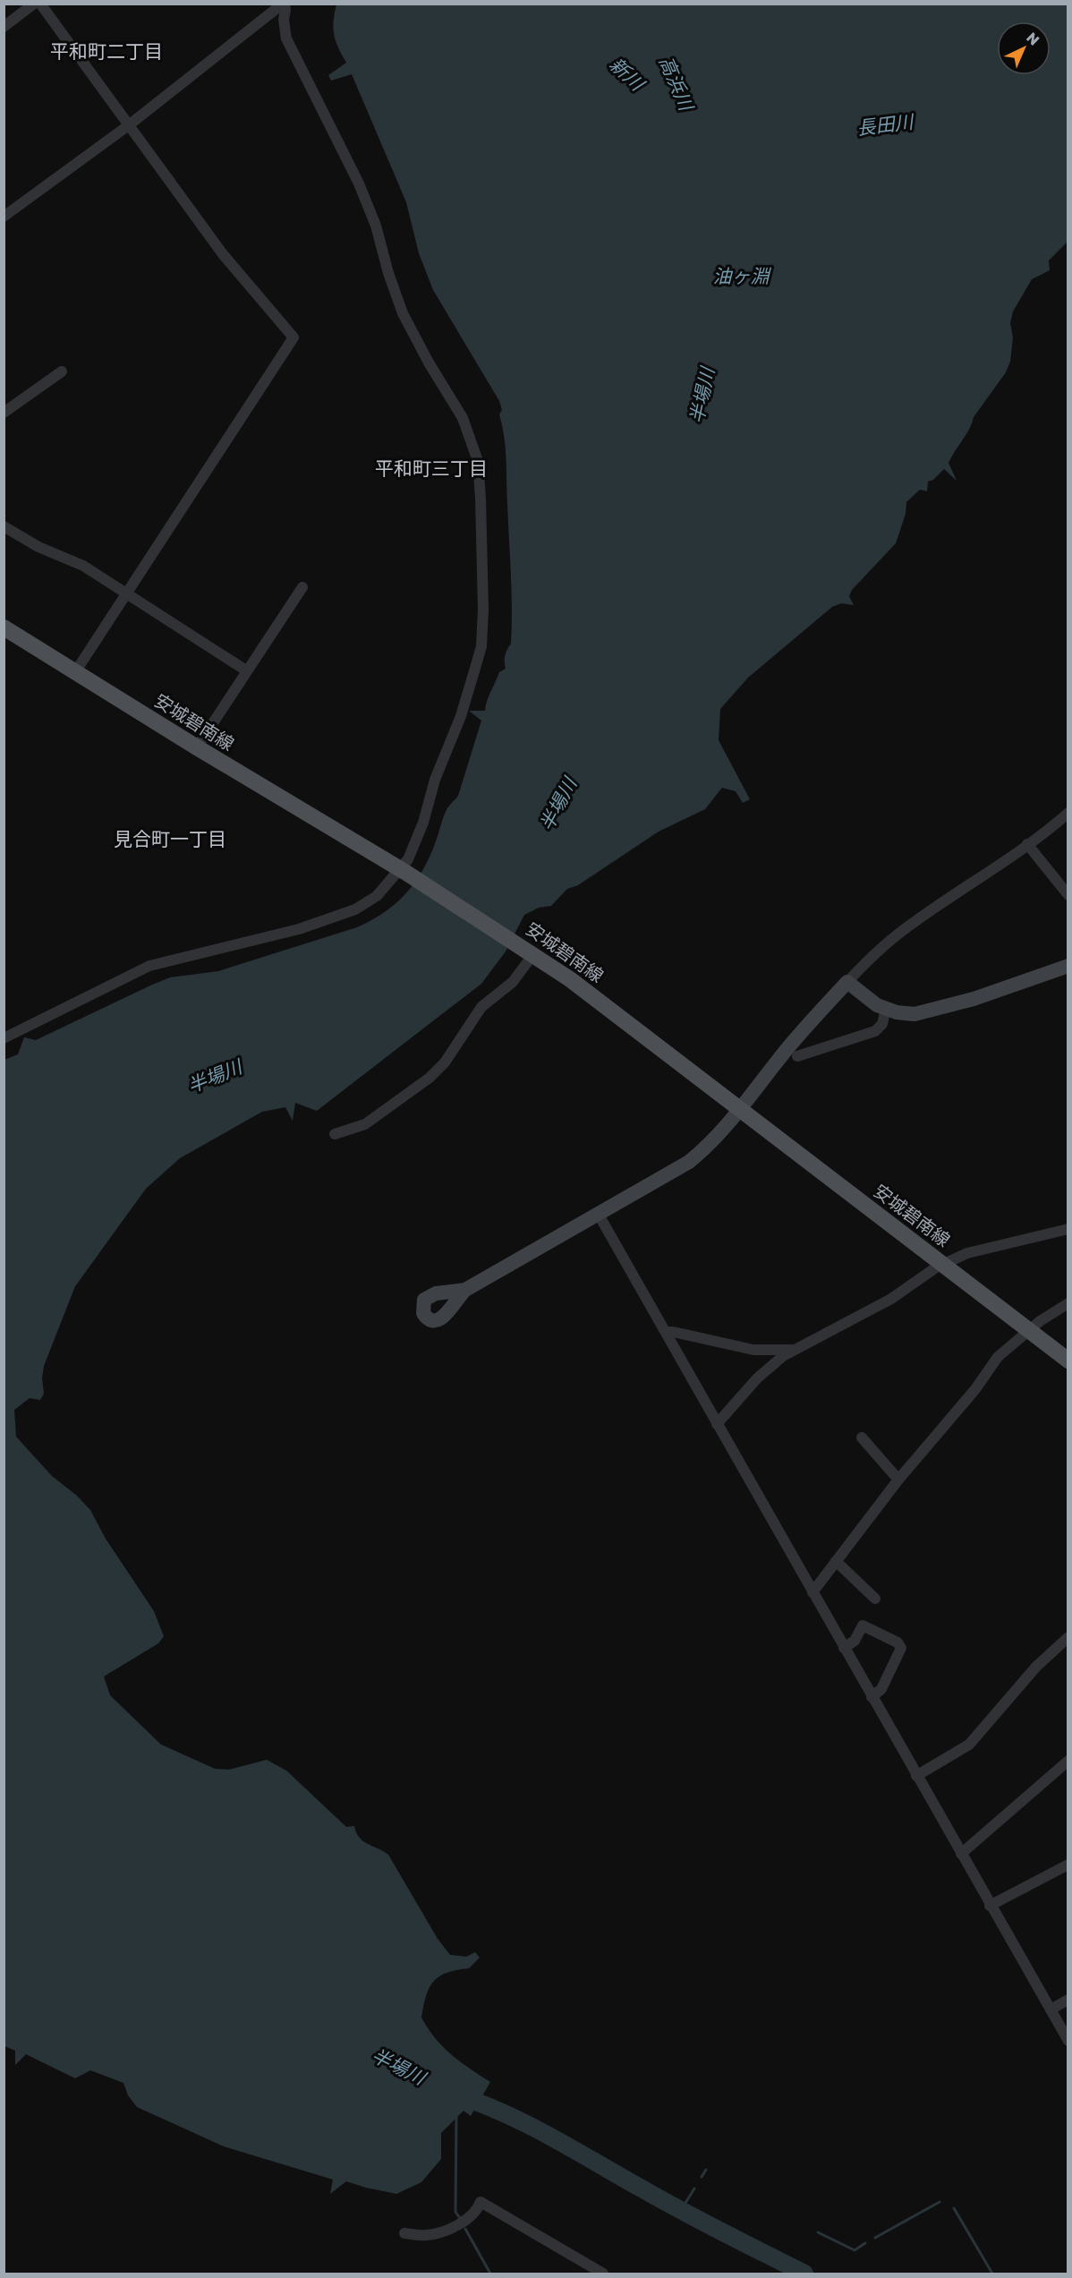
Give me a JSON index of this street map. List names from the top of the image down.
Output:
{
  "streets": {
    "main road": ["安城碧南線"]
  },
  "districts": ["平和町二丁目", "平和町三丁目", "見合町一丁目"],
  "water": [
    "新川",
    "高浜川",
    "長田川",
    "油ヶ淵",
    "半場川"
  ],
  "north": "top right"
}
